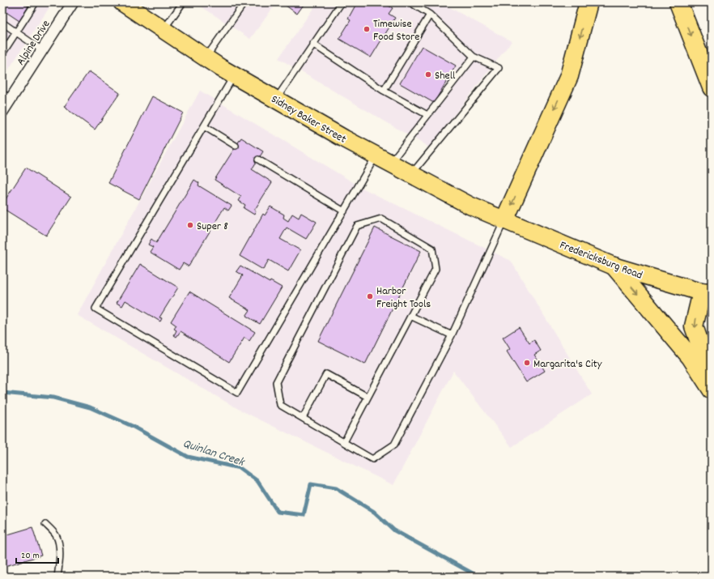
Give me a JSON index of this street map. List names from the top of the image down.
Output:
{
  "streets": {
    "main road": ["Sidney Baker Street", "Fredericksburg Road"],
    "street": ["Alpine Drive"]
  },
  "crossings": [
    ["Sidney Baker Street", "Fredericksburg Road"]
  ],
  "water": ["Quinlan Creek"],
  "places": [
    "Timewise Food Store",
    "Shell",
    "Super 8",
    "Harbor Freight Tools",
    "Margarita's City"
  ],
  "scale_bar": "20 m"
}
